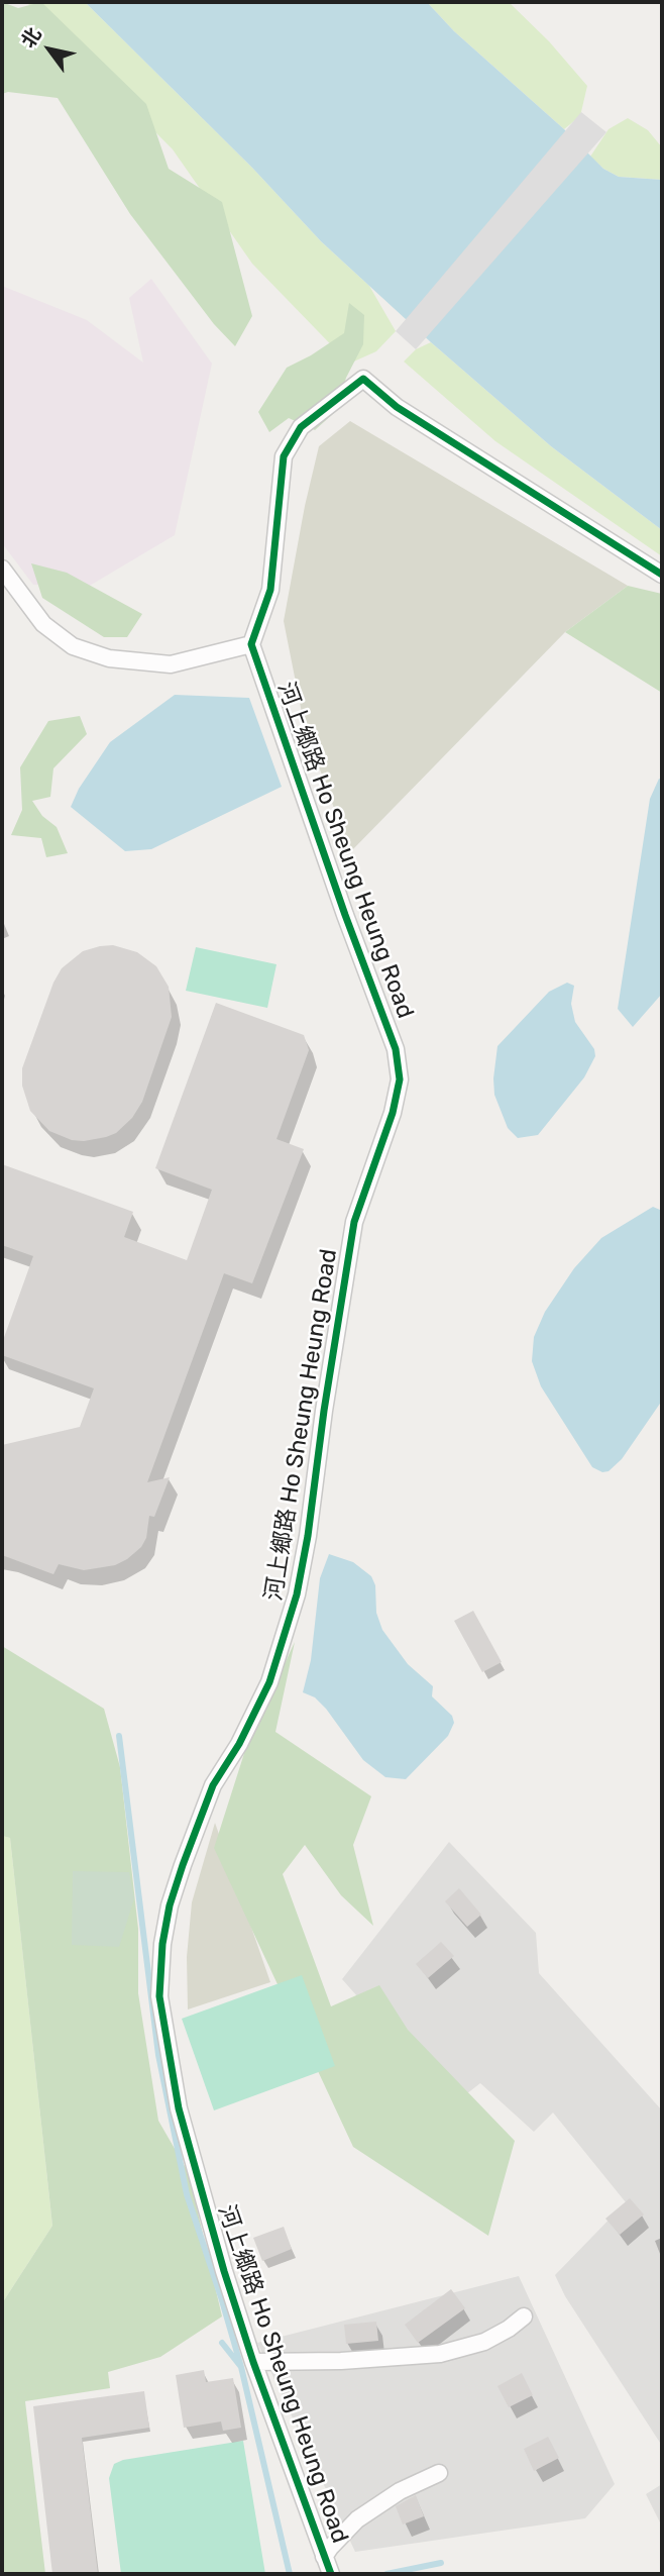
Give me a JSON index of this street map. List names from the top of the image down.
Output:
{
  "streets": {
    "street": ["河上鄉路 Ho Sheung Heung Road"]
  },
  "north": "top left"
}
